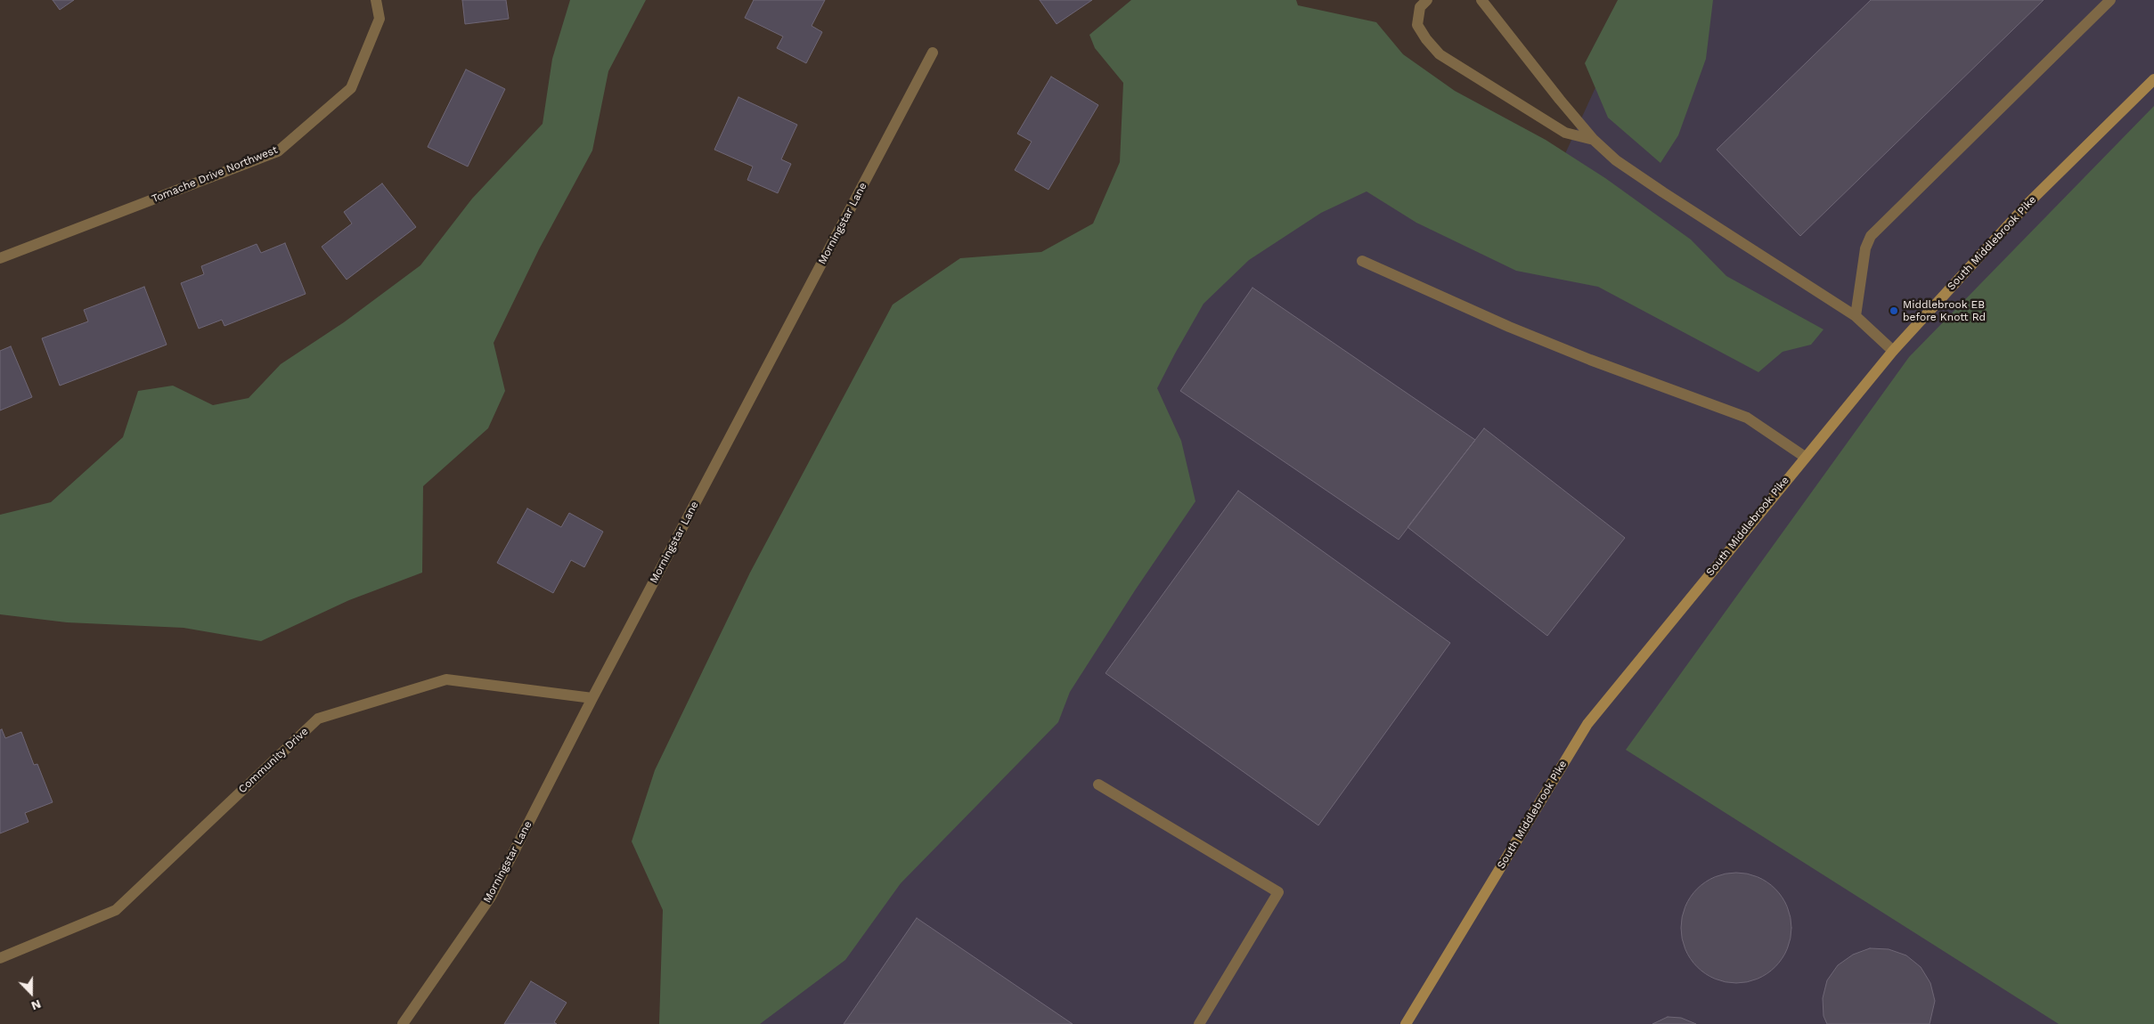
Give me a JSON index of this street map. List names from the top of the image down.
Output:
{
  "streets": {
    "main road": ["South Middlebrook Pike"],
    "street": ["Tomache Drive Northwest", "Morningstar Lane", "Community Drive"]
  },
  "crossings": [
    ["Morningstar Lane", "Community Drive"]
  ],
  "places": ["Middlebrook EB before Knott Rd"],
  "north": "bottom"
}
